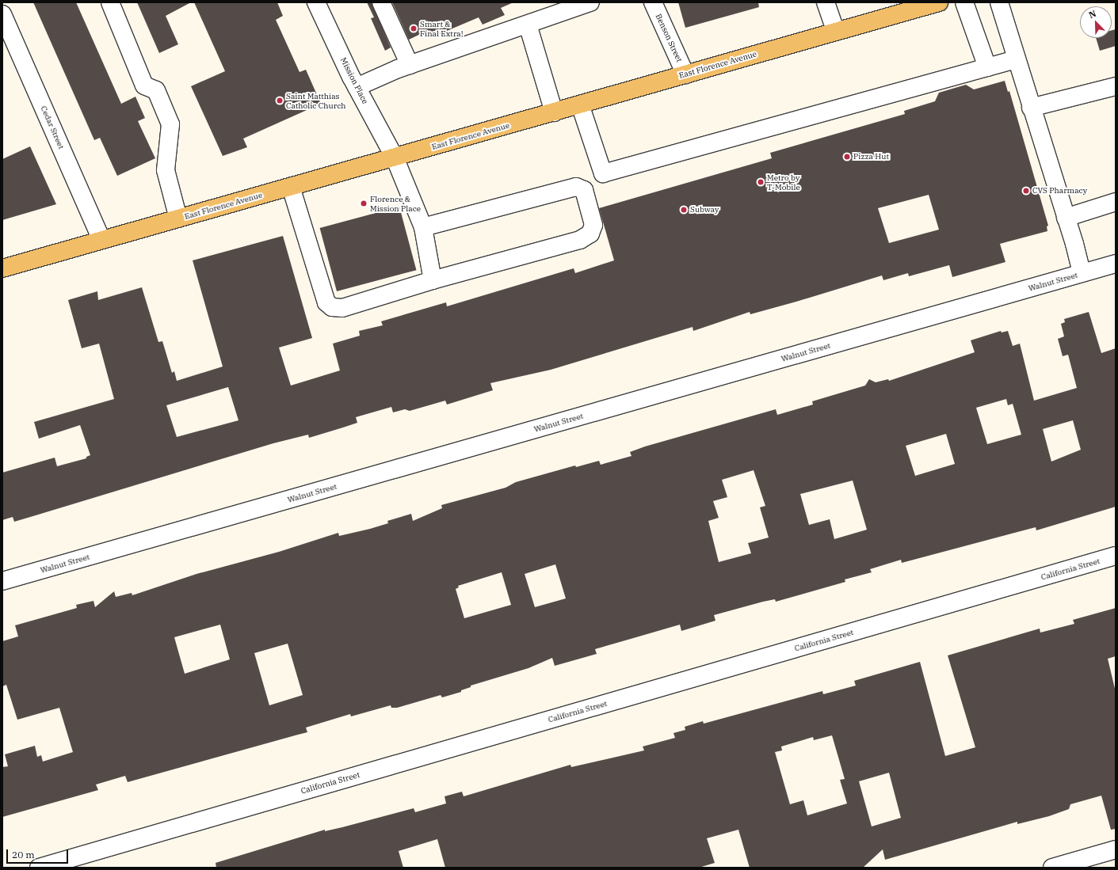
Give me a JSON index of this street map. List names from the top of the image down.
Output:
{
  "streets": {
    "main road": ["East Florence Avenue"],
    "street": [
      "Benson Street",
      "Mission Place",
      "Cedar Street",
      "Walnut Street",
      "California Street"
    ]
  },
  "crossings": [
    ["Benson Street", "East Florence Avenue"],
    ["East Florence Avenue", "Mission Place"],
    ["East Florence Avenue", "Cedar Street"]
  ],
  "places": [
    "Smart & Final Extra!",
    "Saint Matthias Catholic Church",
    "Pizza Hut",
    "Metro by T-Mobile",
    "CVS Pharmacy",
    "Florence & Mission Place",
    "Subway"
  ],
  "scale_bar": "20 m",
  "north": "top left"
}
